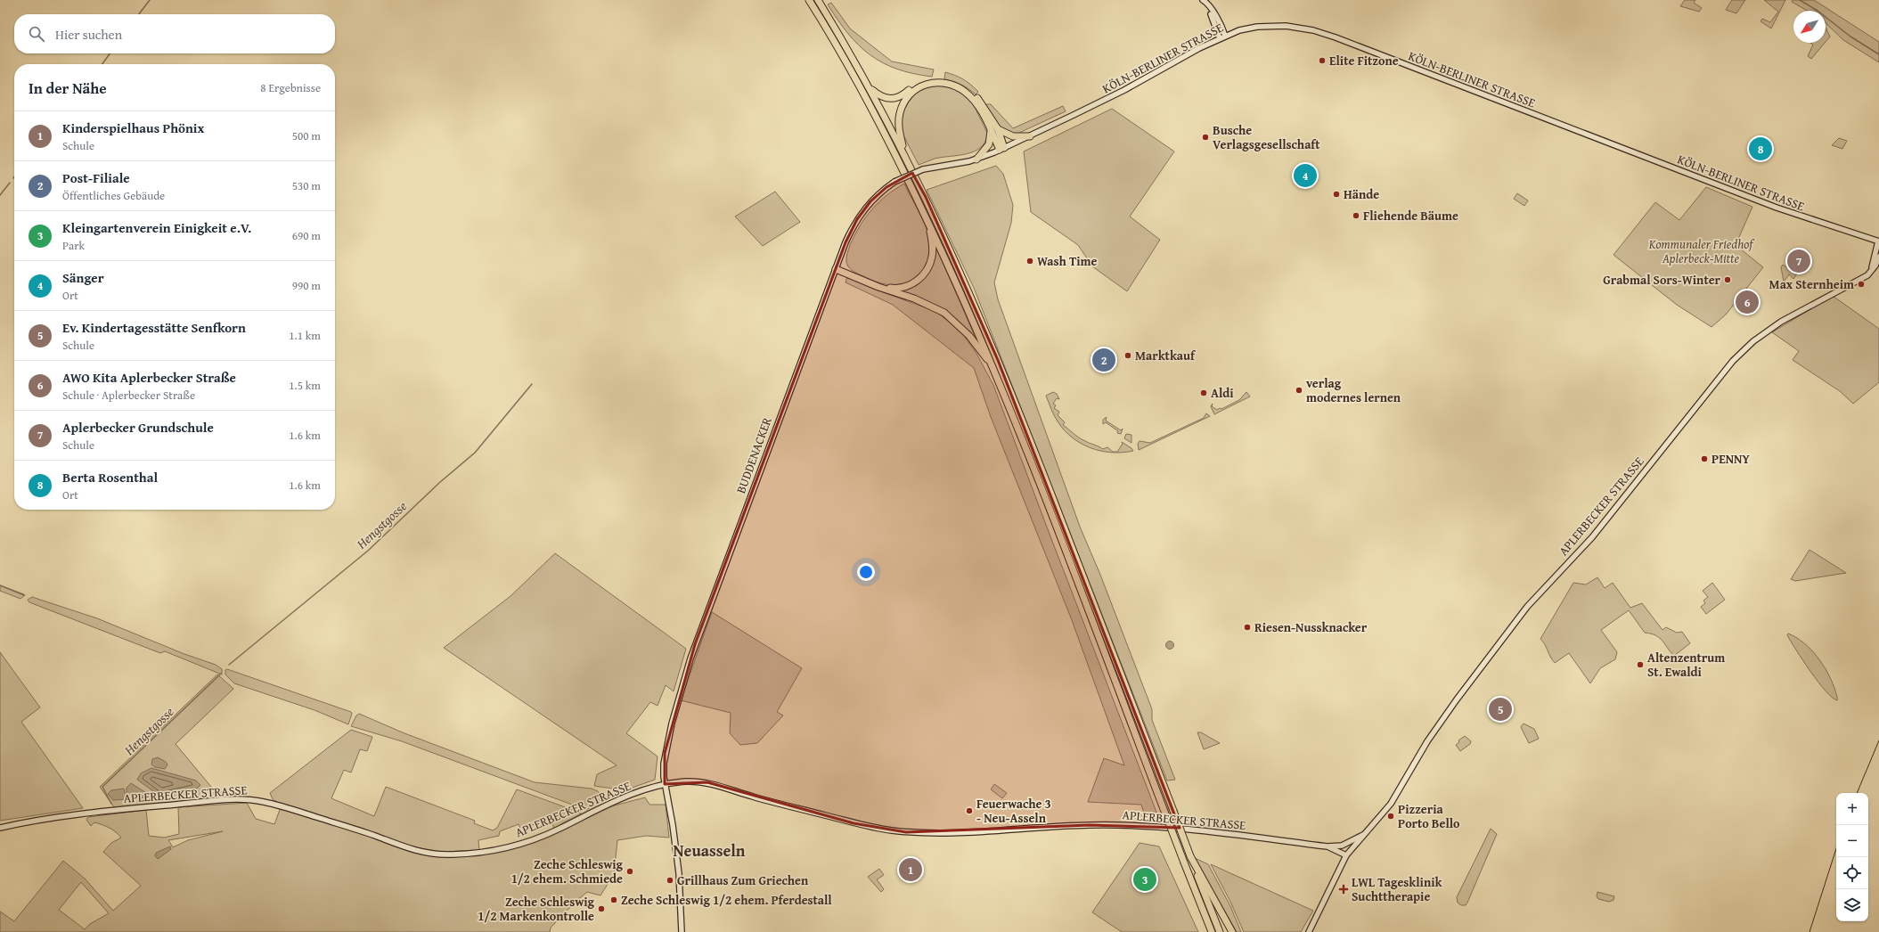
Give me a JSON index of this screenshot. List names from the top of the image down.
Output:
{
  "streets": {
    "main road": ["KÖLN-BERLINER STRASSE", "BUDDENACKER", "APLERBECKER STRASSE"]
  },
  "crossings": [
    ["KÖLN-BERLINER STRASSE", "BUDDENACKER"],
    ["BUDDENACKER", "APLERBECKER STRASSE"]
  ],
  "districts": ["Neuasseln"],
  "water": ["Hengstgosse"],
  "parks": ["Kommunaler Friedhof Aplerbeck-Mitte"],
  "places": {
    "other": [
      "Elite Fitzone",
      "Busche Verlagsgesellschaft",
      "Hände",
      "Fliehende Bäume",
      "Wash Time",
      "Grabmal Sors-Winter",
      "Max Sternheim",
      "Marktkauf",
      "verlag modernes lernen",
      "Aldi",
      "PENNY",
      "Riesen-Nussknacker",
      "Altenzentrum St. Ewaldi",
      "Feuerwache 3 - Neu-Asseln",
      "Pizzeria Porto Bello",
      "Zeche Schleswig 1/2 ehem. Schmiede",
      "Grillhaus Zum Griechen",
      "Zeche Schleswig 1/2 ehem. Pferdestall",
      "Zeche Schleswig 1/2 Markenkontrolle"
    ],
    "health": ["LWL Tagesklinik Suchttherapie"]
  },
  "north": "bottom left",
  "page": {
    "search": "Hier suchen",
    "heading": ["In der Nähe", "8 Ergebnisse"],
    "list": [
      {
        "mark": "1",
        "name": "Kinderspielhaus Phönix",
        "note": "Schule",
        "value": "500 m"
      },
      {
        "mark": "2",
        "name": "Post-Filiale",
        "note": "Öffentliches Gebäude",
        "value": "530 m"
      },
      {
        "mark": "3",
        "name": "Kleingartenverein Einigkeit e.V.",
        "note": "Park",
        "value": "690 m"
      },
      {
        "mark": "4",
        "name": "Sänger",
        "note": "Ort",
        "value": "990 m"
      },
      {
        "mark": "5",
        "name": "Ev. Kindertagesstätte Senfkorn",
        "note": "Schule",
        "value": "1.1 km"
      },
      {
        "mark": "6",
        "name": "AWO Kita Aplerbecker Straße",
        "note": "Schule · Aplerbecker Straße",
        "value": "1.5 km"
      },
      {
        "mark": "7",
        "name": "Aplerbecker Grundschule",
        "note": "Schule",
        "value": "1.6 km"
      },
      {
        "mark": "8",
        "name": "Berta Rosenthal",
        "note": "Ort",
        "value": "1.6 km"
      }
    ],
    "pins": [
      "8",
      "4",
      "7",
      "6",
      "2",
      "5",
      "1",
      "3"
    ],
    "map_buttons": ["+", "−"]
  }
}
